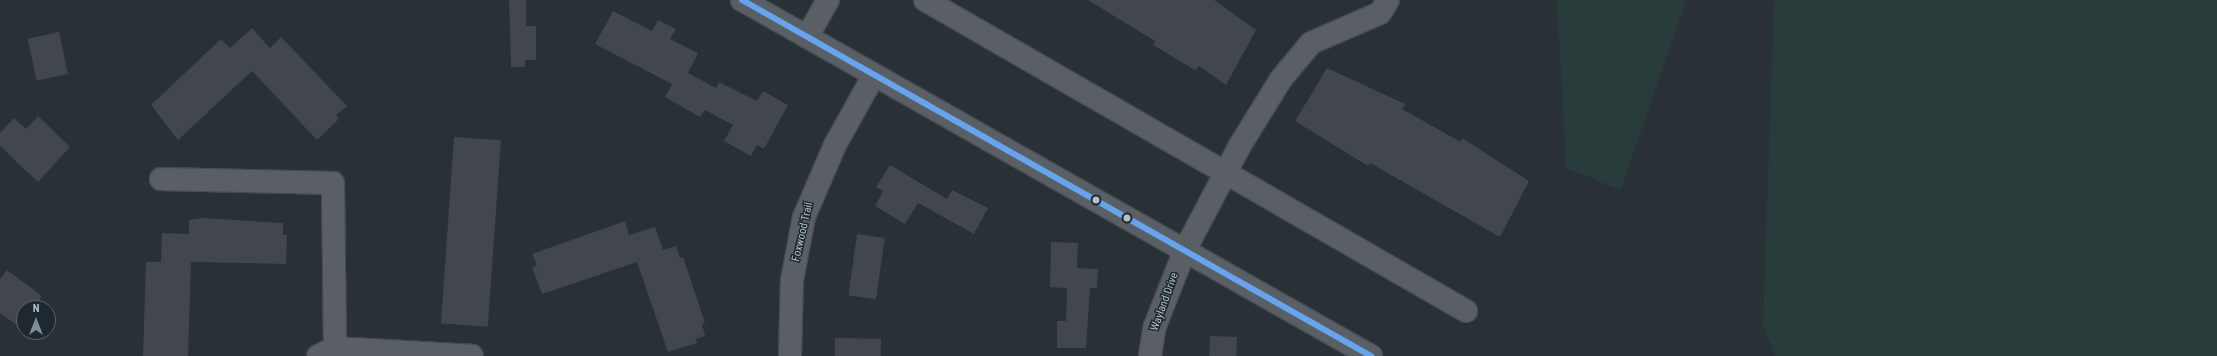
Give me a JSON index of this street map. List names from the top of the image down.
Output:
{
  "streets": {
    "street": ["Foxwood Trail", "Wayland Drive"]
  },
  "north": "top"
}
